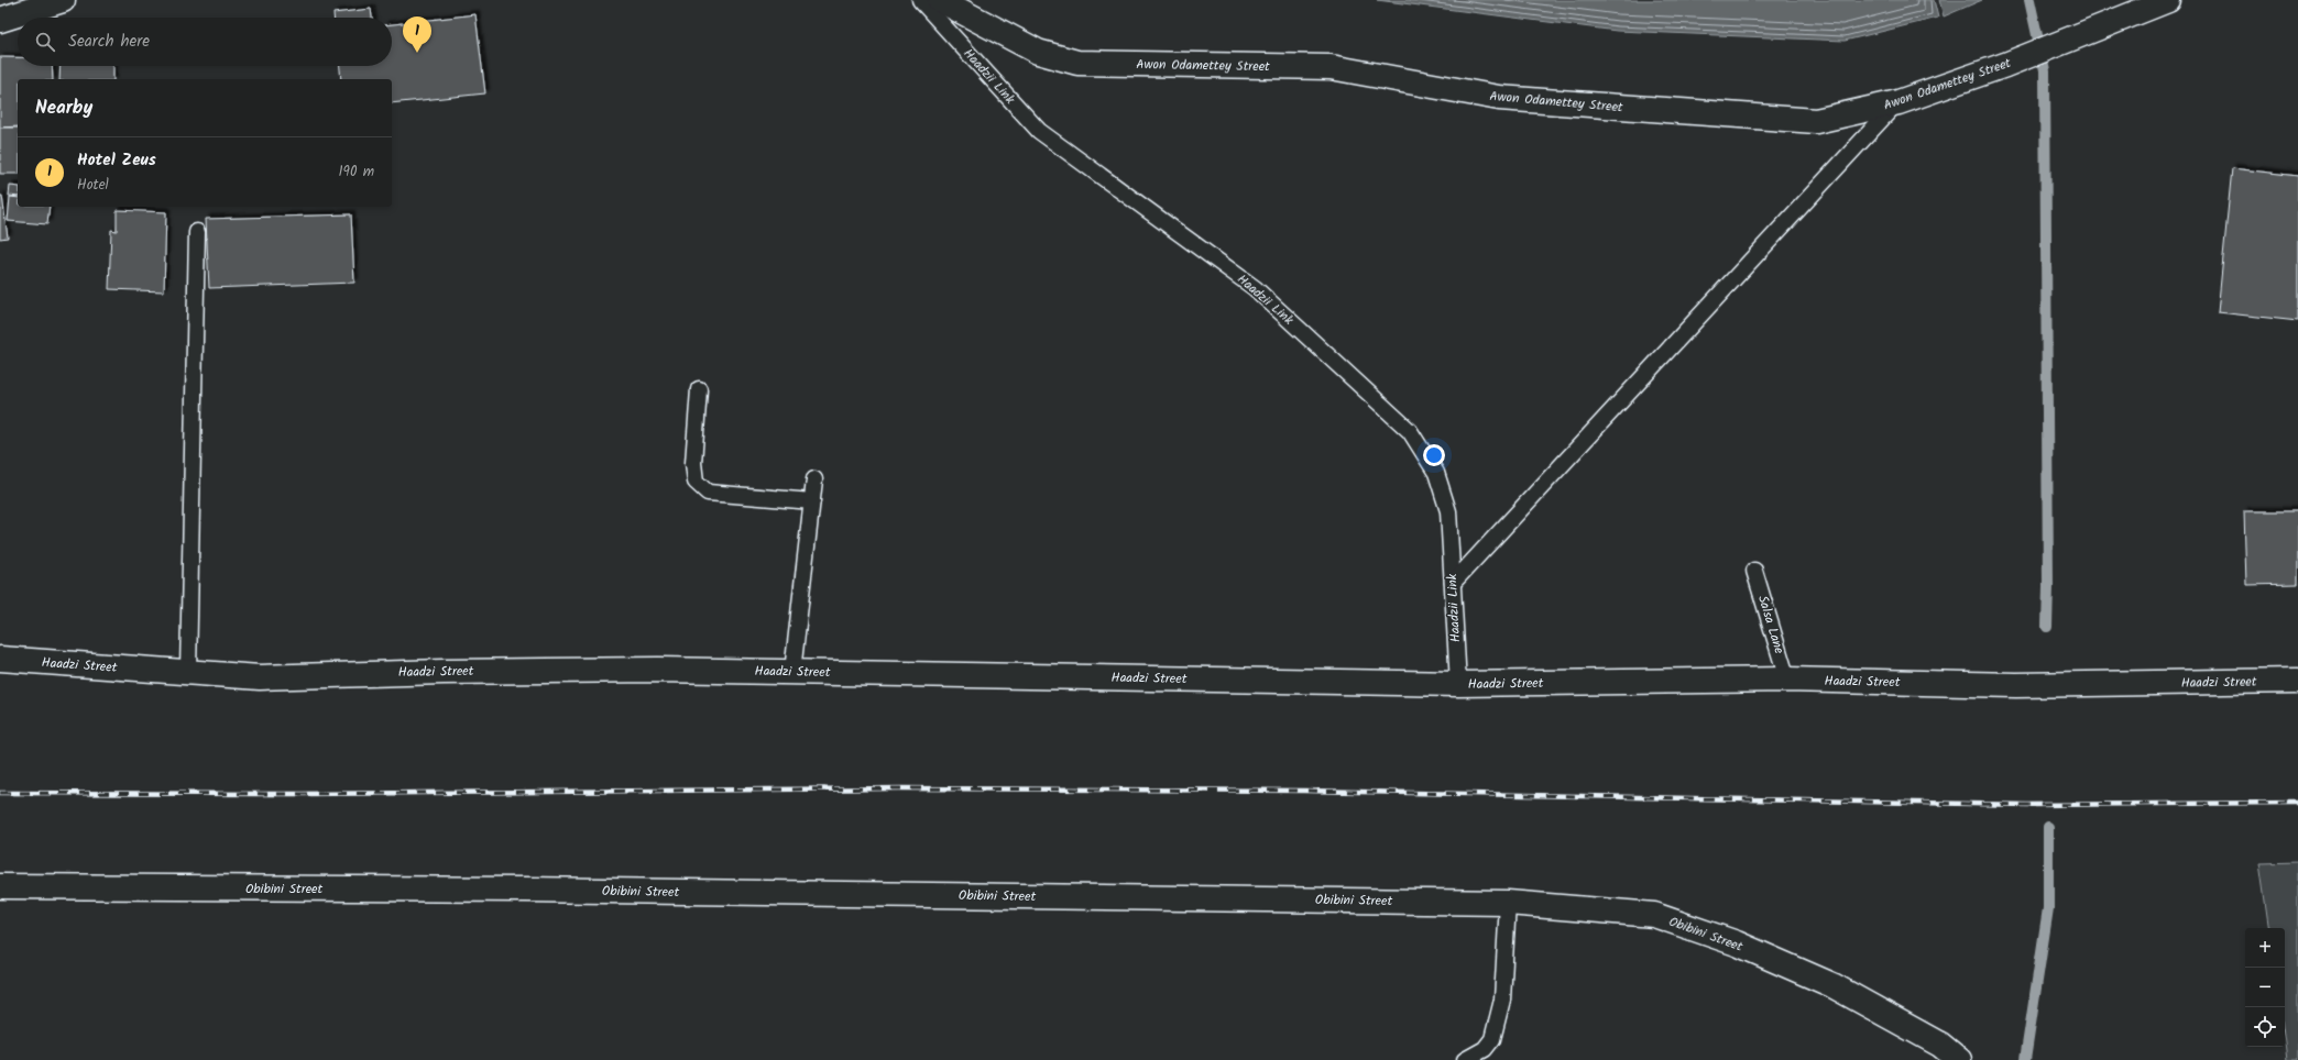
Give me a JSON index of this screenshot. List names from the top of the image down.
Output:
{
  "streets": {
    "street": ["Awon Odamettey Street", "Haadzi Street", "Obibini Street"],
    "lane": ["Haadzii Link", "Salsa Lane"]
  },
  "crossings": [
    ["Haadzii Link", "Haadzi Street"],
    ["Salsa Lane", "Haadzi Street"]
  ],
  "page": {
    "pins": "1",
    "search": "Search here",
    "heading": "Nearby",
    "list": [
      {
        "mark": "1",
        "name": "Hotel Zeus",
        "note": "Hotel",
        "value": "190 m"
      }
    ],
    "map_buttons": ["+", "−"]
  }
}
